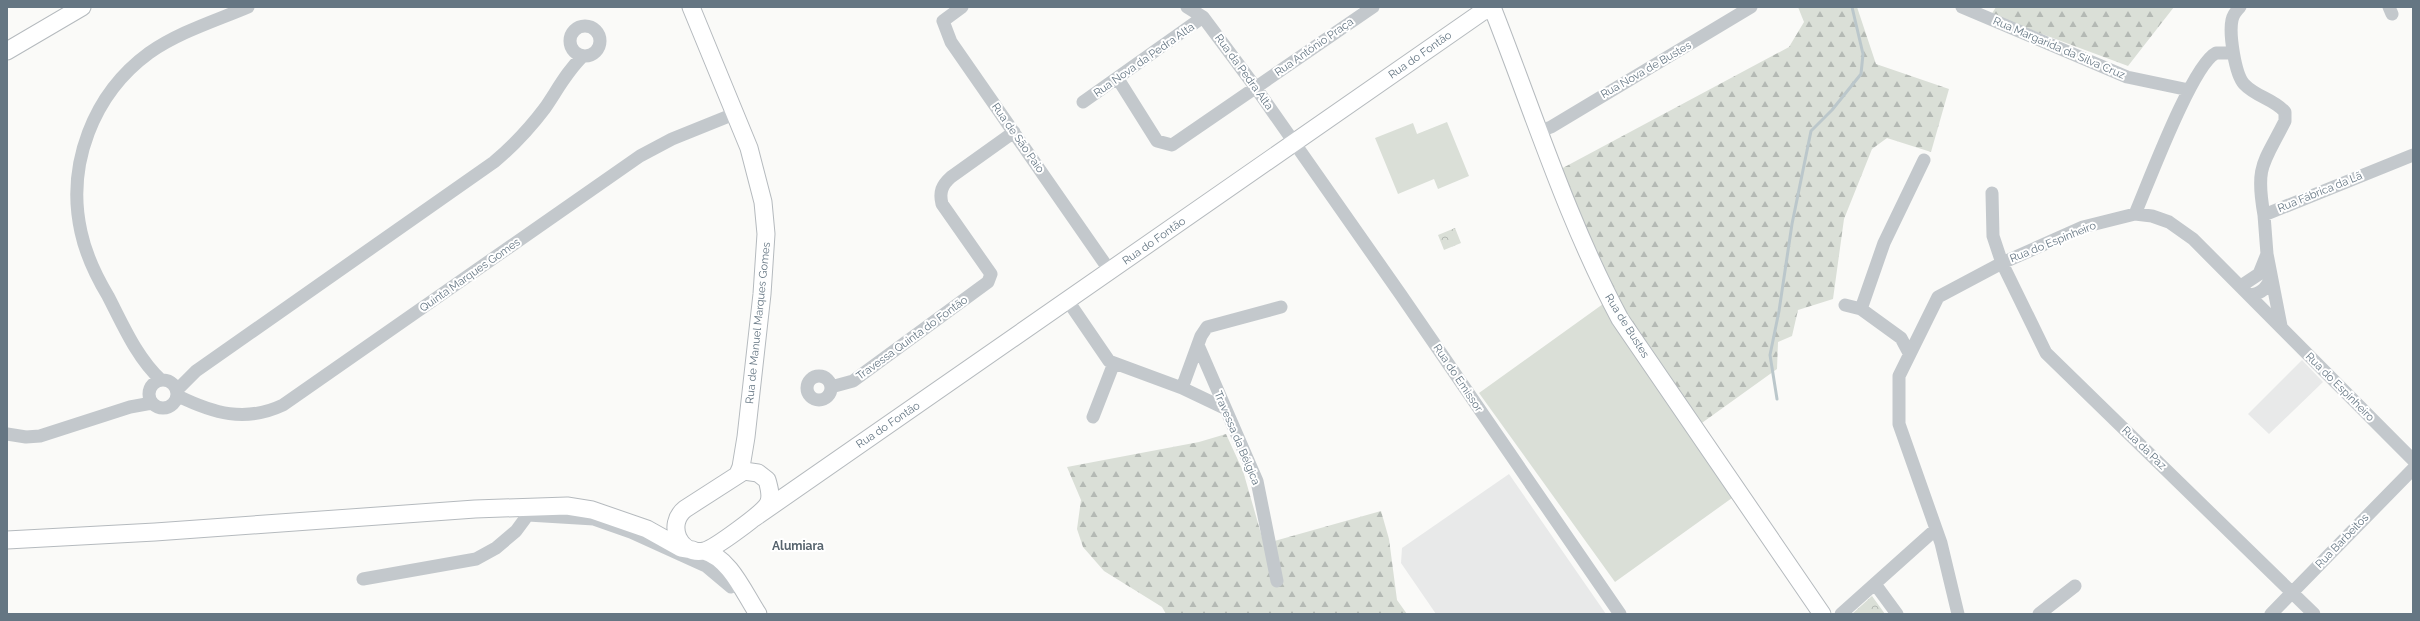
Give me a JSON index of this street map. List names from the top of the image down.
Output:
{
  "streets": {
    "main road": ["Rua do Fontão", "Rua de Manuel Marques Gomes", "Rua de Bustes"],
    "street": [
      "Rua António Praça",
      "Rua Margarida da Silva Cruz",
      "Rua Nova da Pedra Alta",
      "Rua Nova de Bustes",
      "Rua da Pedra Alta",
      "Rua de São Paio",
      "Rua Fábrica da Lã",
      "Rua do Espinheiro",
      "Quinta Marques Gomes",
      "Travessa Quinta do Fontão",
      "Rua do Emissor",
      "Travessa da Bélgica",
      "Rua da Paz",
      "Rua Barbeitos"
    ]
  },
  "crossings": [
    ["Rua António Praça", "Rua Nova da Pedra Alta"],
    ["Rua António Praça", "Rua da Pedra Alta"],
    ["Rua do Fontão", "Rua da Pedra Alta"],
    ["Rua do Fontão", "Rua de São Paio"],
    ["Rua do Fontão", "Rua de Manuel Marques Gomes"],
    ["Rua do Fontão", "Rua de Bustes"],
    ["Rua do Fontão", "Rua do Emissor"],
    ["Rua Nova da Pedra Alta", "Rua da Pedra Alta"],
    ["Rua Nova de Bustes", "Rua de Bustes"],
    ["Rua da Pedra Alta", "Rua do Emissor"],
    ["Rua de São Paio", "Travessa Quinta do Fontão"],
    ["Rua Fábrica da Lã", "Rua do Espinheiro"],
    ["Rua do Espinheiro", "Rua da Paz"],
    ["Quinta Marques Gomes", "Rua de Manuel Marques Gomes"],
    ["Rua da Paz", "Rua Barbeitos"]
  ],
  "districts": ["Alumiara"]
}
